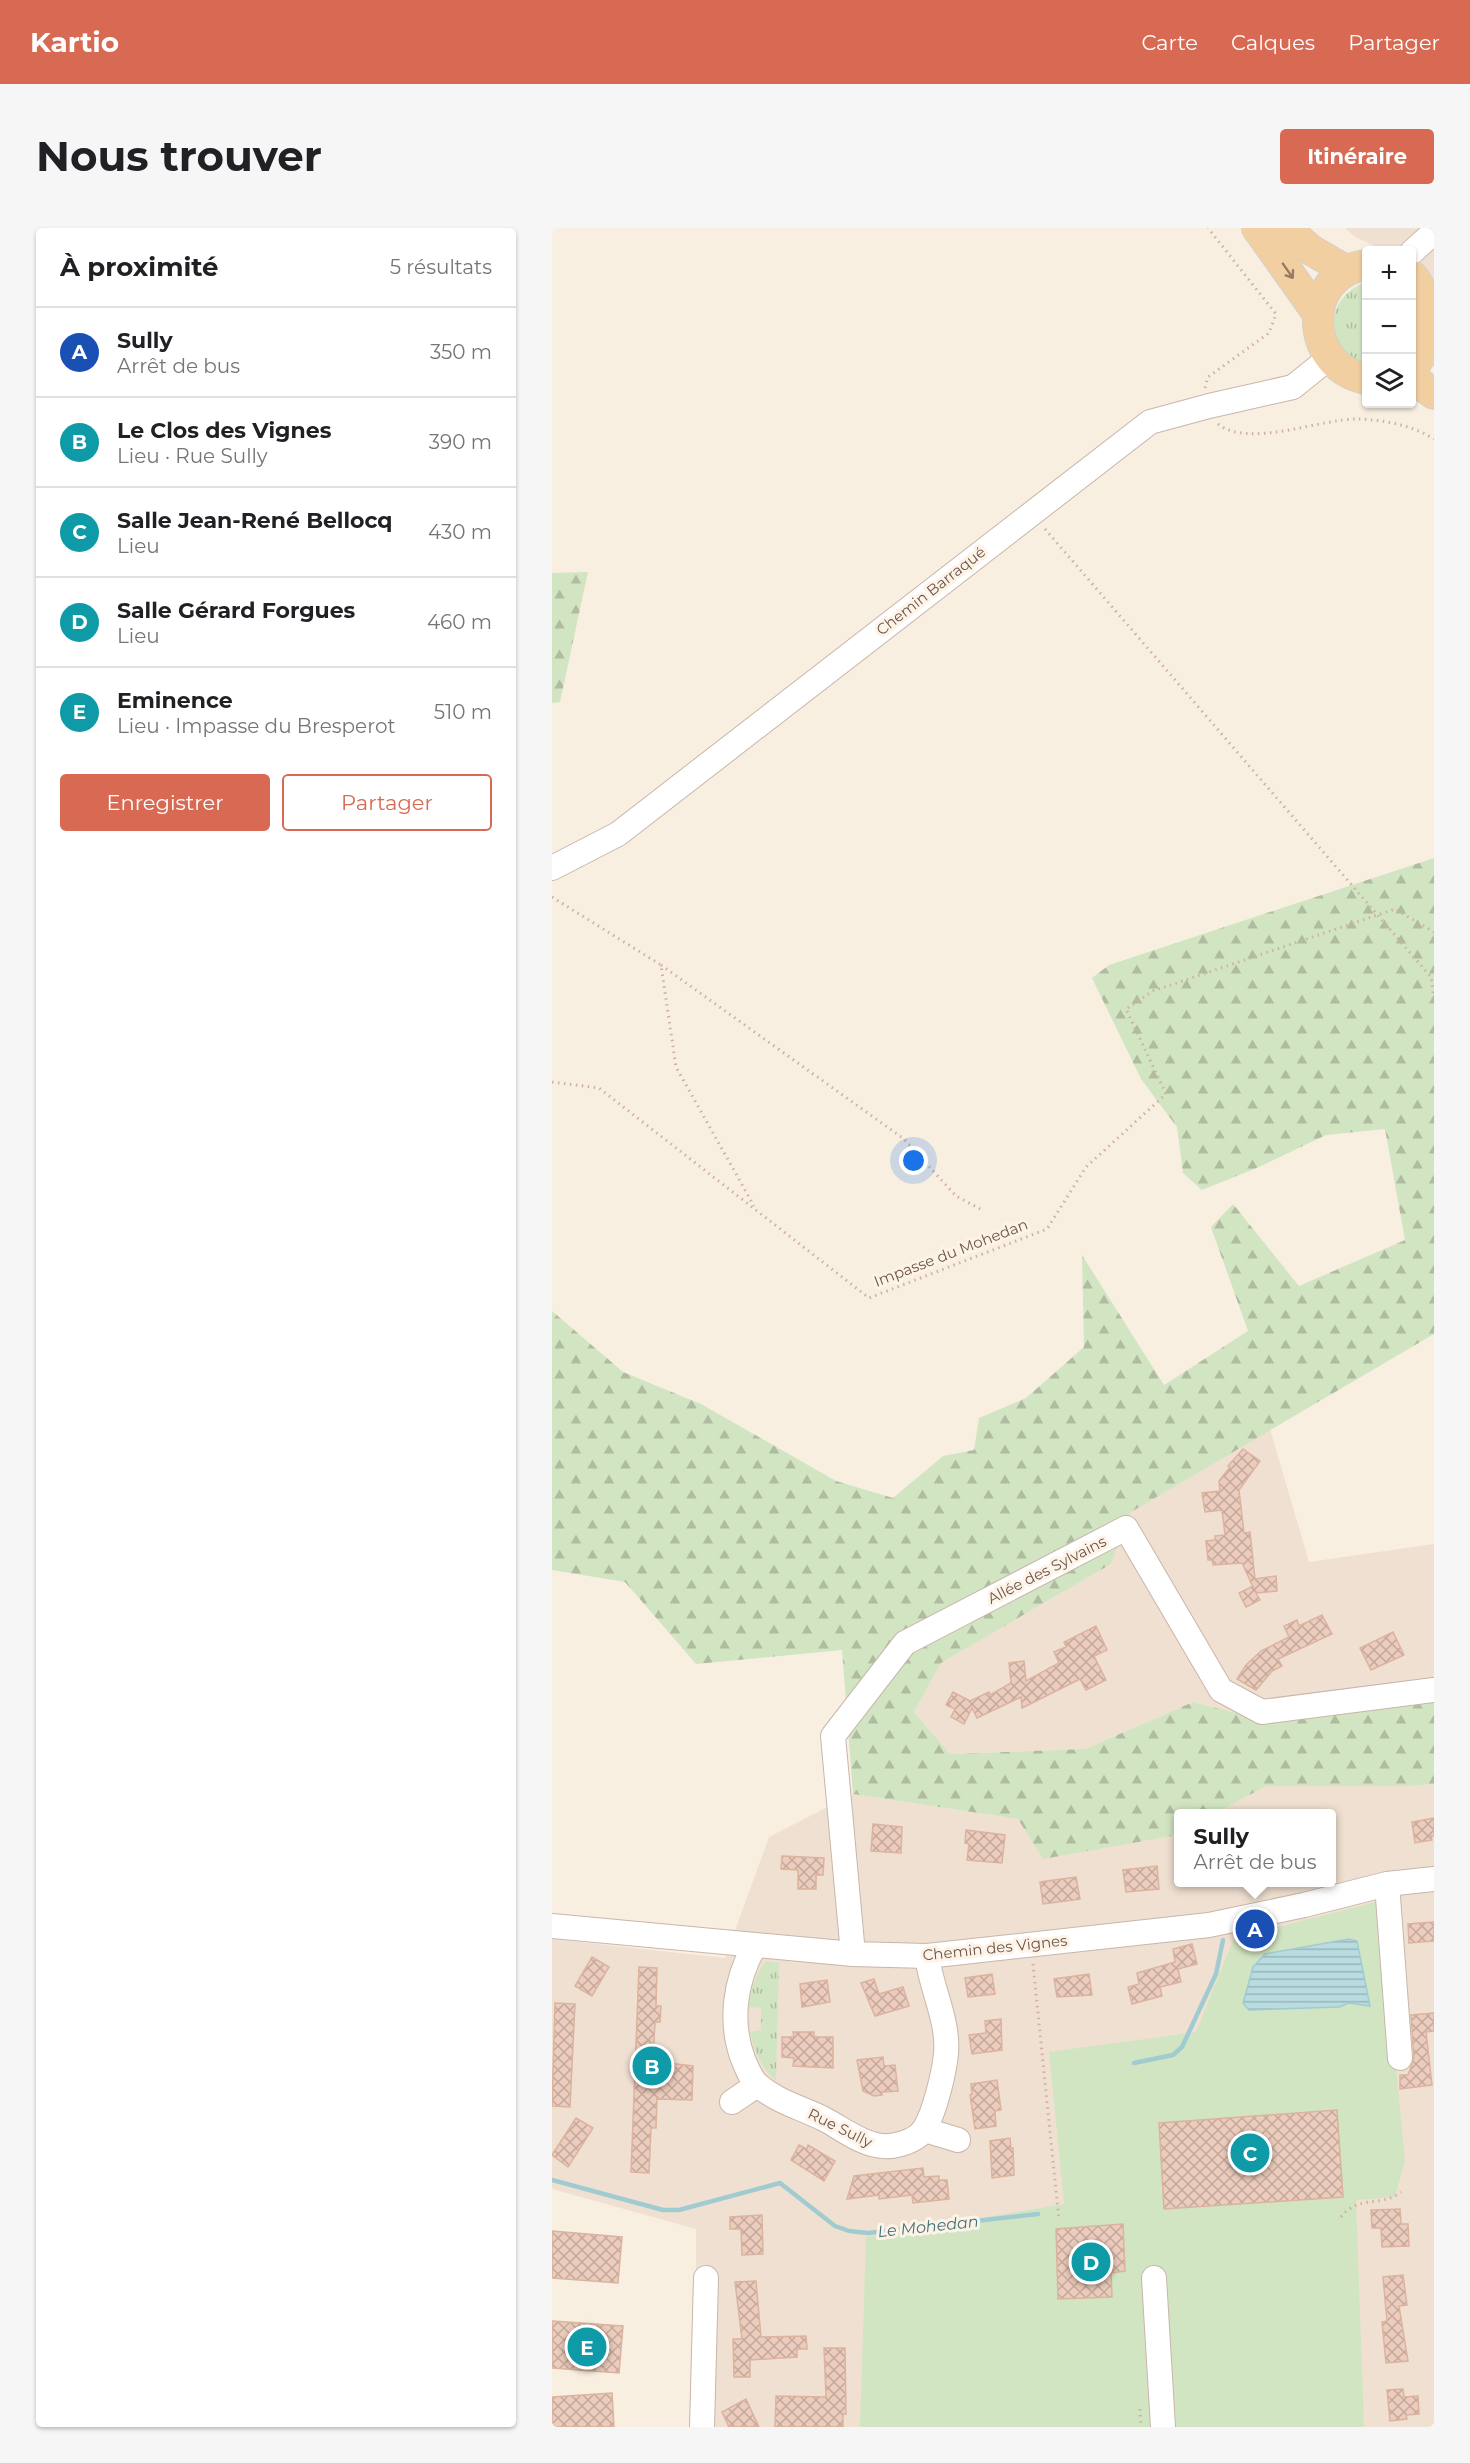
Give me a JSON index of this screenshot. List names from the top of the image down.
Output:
{
  "streets": {
    "street": [
      "Chemin Barraqué",
      "Allée des Sylvains",
      "Chemin des Vignes",
      "Rue Sully"
    ],
    "path": ["Impasse du Mohedan"]
  },
  "crossings": [
    ["Allée des Sylvains", "Chemin des Vignes"],
    ["Chemin des Vignes", "Rue Sully"]
  ],
  "water": ["Le Mohedan"],
  "page": {
    "header": "Kartio",
    "nav": ["Carte", "Calques", "Partager"],
    "buttons": [
      "Itinéraire",
      ["Enregistrer", "Partager"]
    ],
    "title": "Nous trouver",
    "heading": ["À proximité", "5 résultats"],
    "map_buttons": ["+", "−"],
    "list": [
      {
        "mark": "A",
        "name": "Sully",
        "note": "Arrêt de bus",
        "value": "350 m"
      },
      {
        "mark": "B",
        "name": "Le Clos des Vignes",
        "note": "Lieu · Rue Sully",
        "value": "390 m"
      },
      {
        "mark": "C",
        "name": "Salle Jean-René Bellocq",
        "note": "Lieu",
        "value": "430 m"
      },
      {
        "mark": "D",
        "name": "Salle Gérard Forgues",
        "note": "Lieu",
        "value": "460 m"
      },
      {
        "mark": "E",
        "name": "Eminence",
        "note": "Lieu · Impasse du Bresperot",
        "value": "510 m"
      }
    ],
    "popup": ["Sully", "Arrêt de bus"],
    "pins": [
      "A",
      "B",
      "C",
      "D",
      "E"
    ]
  }
}
